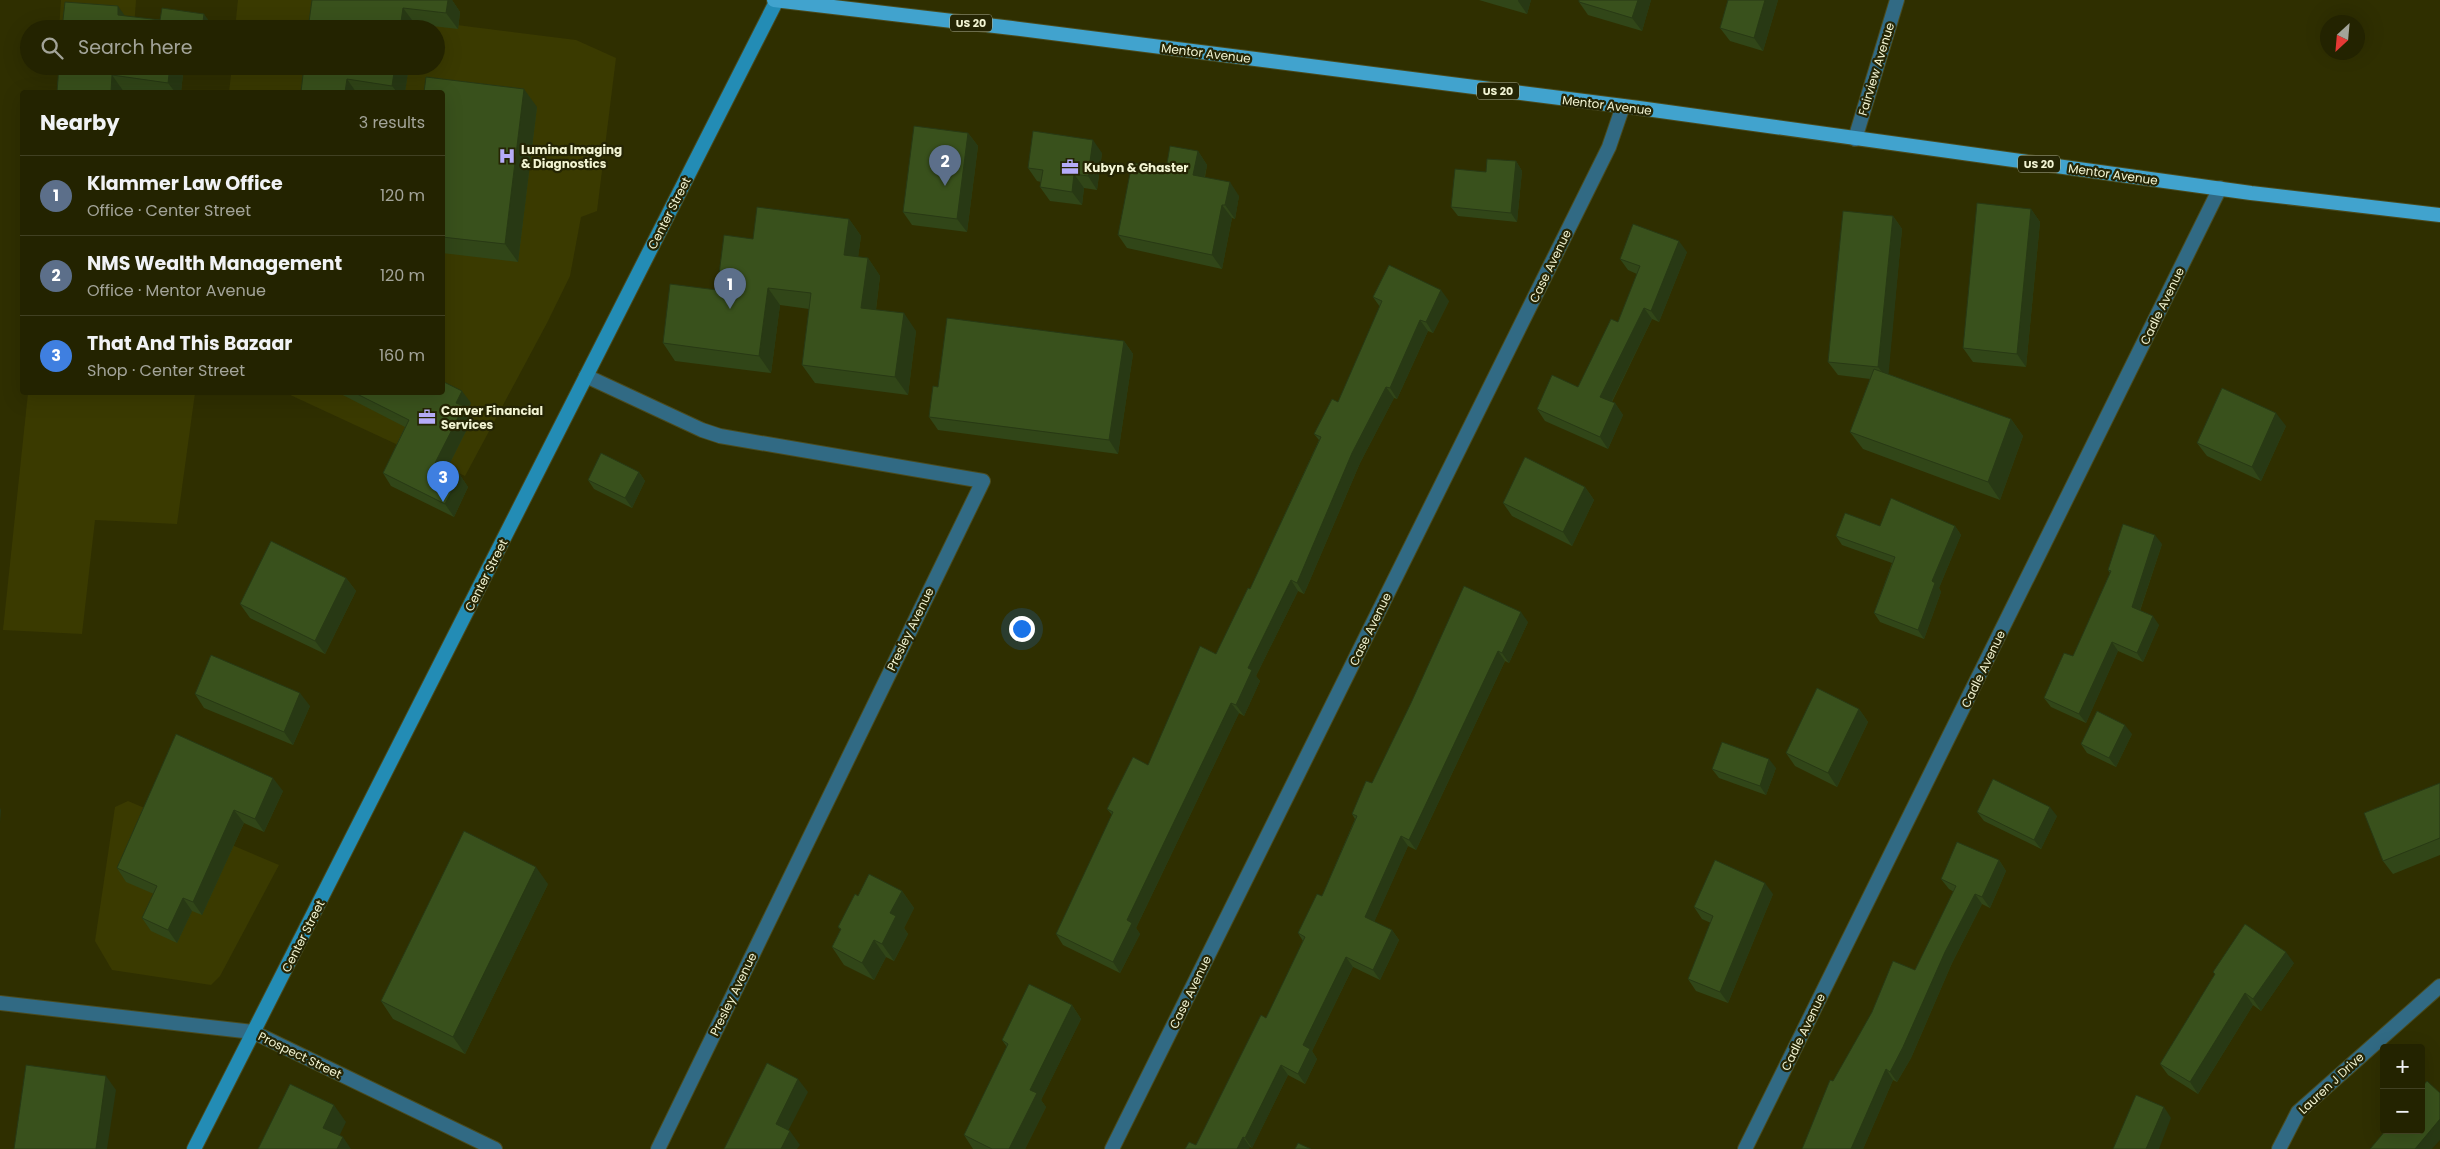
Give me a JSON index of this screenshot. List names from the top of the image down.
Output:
{
  "streets": {
    "main road": ["US 20", "Mentor Avenue", "Center Street"],
    "street": [
      "Fairview Avenue",
      "Case Avenue",
      "Cadle Avenue",
      "Presley Avenue",
      "Prospect Street",
      "Lauren J Drive"
    ]
  },
  "crossings": [
    ["Mentor Avenue", "Fairview Avenue"],
    ["Mentor Avenue", "Center Street"],
    ["Mentor Avenue", "Case Avenue"],
    ["Mentor Avenue", "Cadle Avenue"],
    ["Center Street", "Presley Avenue"],
    ["Center Street", "Prospect Street"]
  ],
  "places": {
    "hospital": ["Lumina Imaging & Diagnostics"],
    "office": ["Kubyn & Ghaster", "Carver Financial Services"]
  },
  "north": "bottom left",
  "page": {
    "search": "Search here",
    "heading": ["Nearby", "3 results"],
    "pins": ["2", "1", "3"],
    "list": [
      {
        "mark": "1",
        "name": "Klammer Law Office",
        "note": "Office · Center Street",
        "value": "120 m"
      },
      {
        "mark": "2",
        "name": "NMS Wealth Management",
        "note": "Office · Mentor Avenue",
        "value": "120 m"
      },
      {
        "mark": "3",
        "name": "That And This Bazaar",
        "note": "Shop · Center Street",
        "value": "160 m"
      }
    ],
    "map_buttons": ["+", "−"]
  }
}
